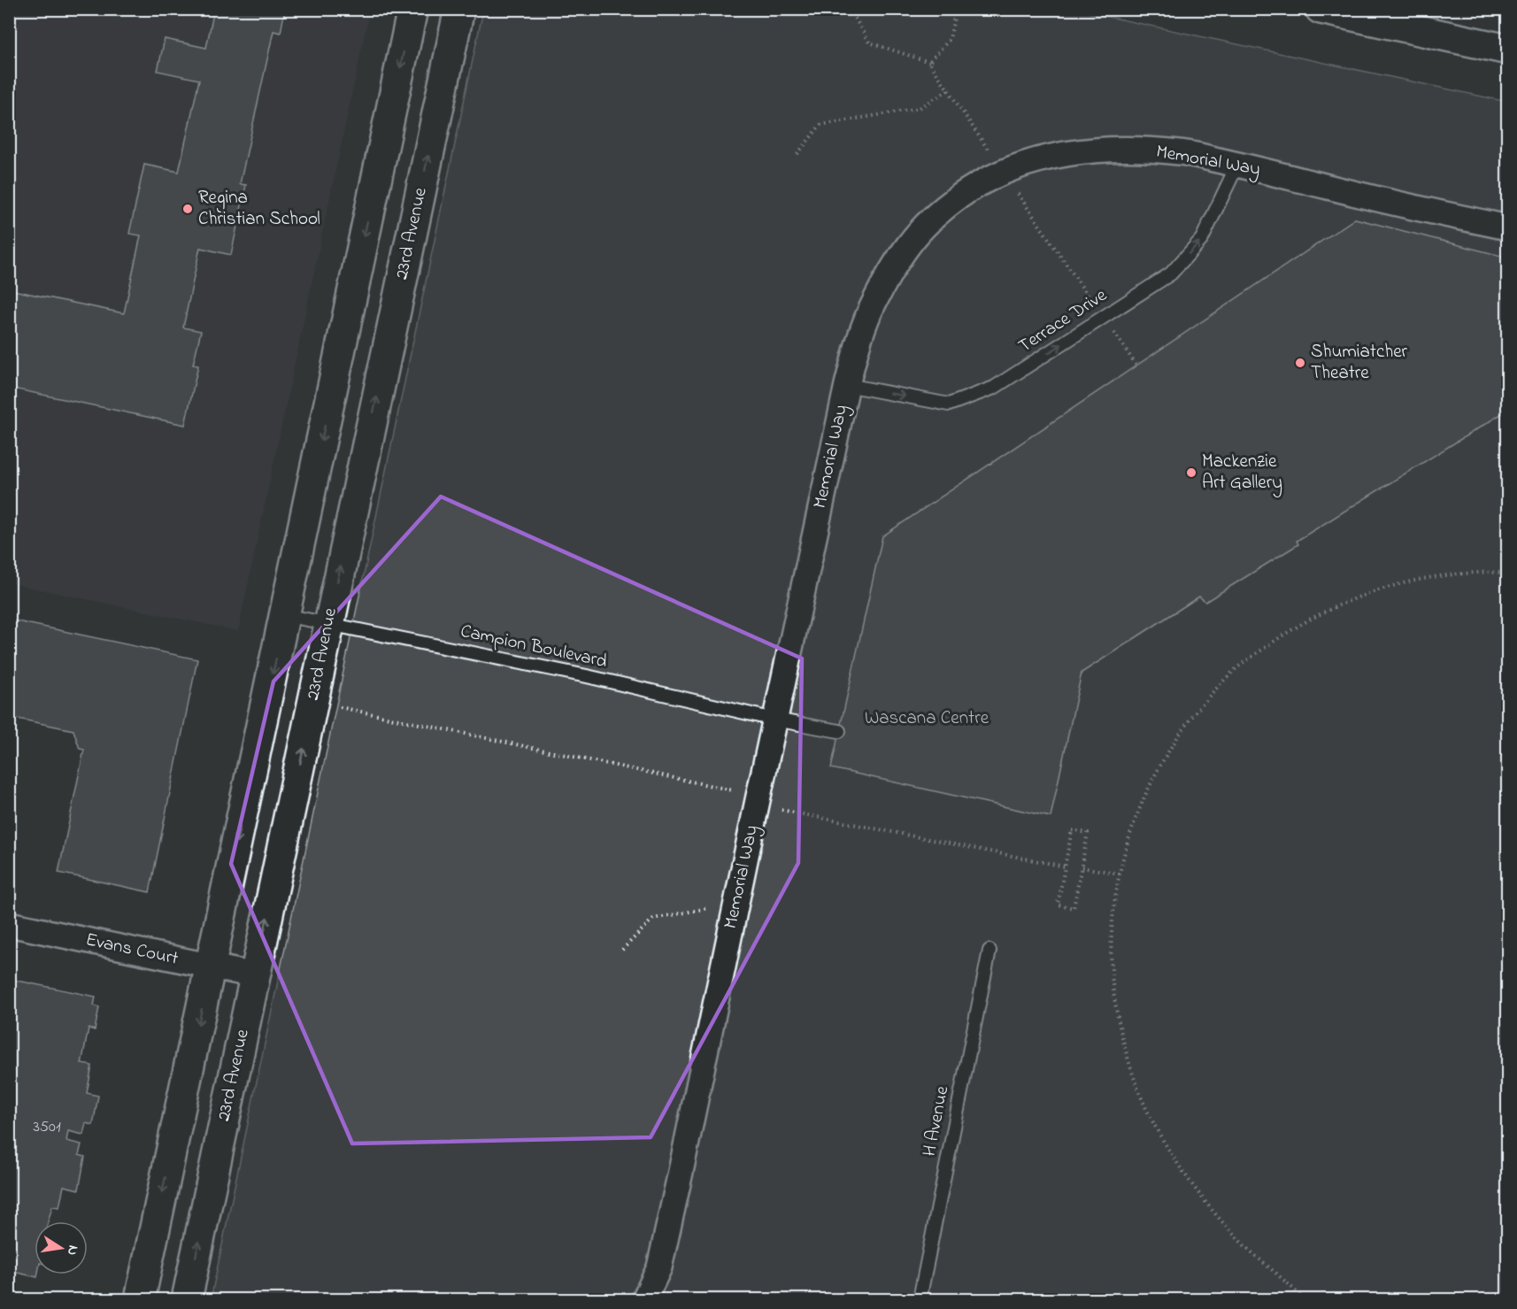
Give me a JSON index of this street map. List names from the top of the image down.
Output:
{
  "streets": {
    "main road": ["23rd Avenue"],
    "street": ["Memorial Way", "Evans Court"],
    "lane": ["Terrace Drive", "Campion Boulevard", "H Avenue"]
  },
  "crossings": [
    ["Memorial Way", "Terrace Drive"],
    ["Memorial Way", "Campion Boulevard"],
    ["23rd Avenue", "Campion Boulevard"],
    ["23rd Avenue", "Evans Court"]
  ],
  "one_way": ["Terrace Drive"],
  "parks": ["Wascana Centre"],
  "places": ["Regina Christian School", "Shumiatcher Theatre", "Mackenzie Art Gallery"],
  "house_numbers": ["3501"],
  "north": "right"
}
